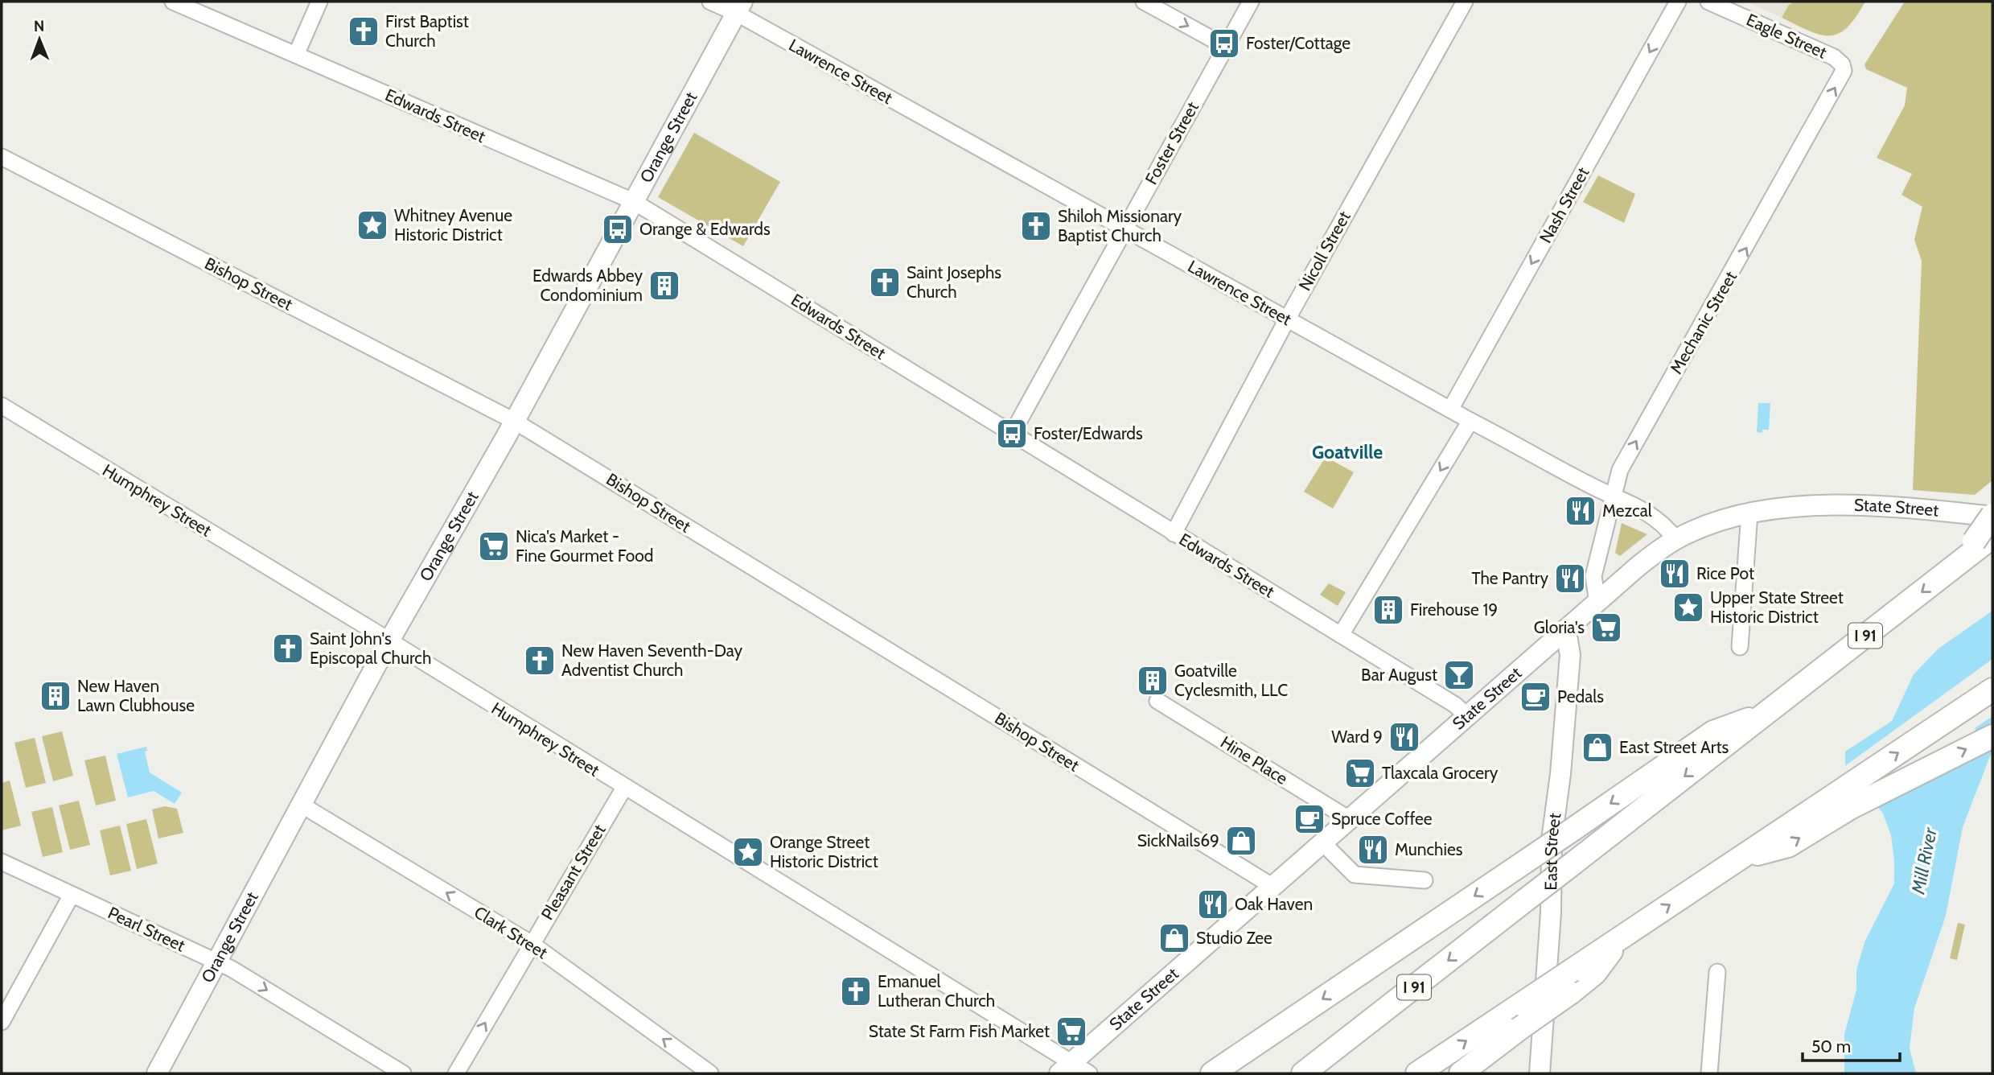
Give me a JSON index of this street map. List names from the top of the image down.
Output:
{
  "streets": {
    "highway": ["I 91"],
    "main road": ["Orange Street", "State Street", "East Street"],
    "street": [
      "Eagle Street",
      "Lawrence Street",
      "Edwards Street",
      "Foster Street",
      "Nash Street",
      "Nicoll Street",
      "Bishop Street",
      "Mechanic Street",
      "Humphrey Street",
      "Hine Place",
      "Pleasant Street",
      "Pearl Street",
      "Clark Street"
    ]
  },
  "crossings": [
    ["Eagle Street", "Mechanic Street"],
    ["Lawrence Street", "Orange Street"],
    ["Lawrence Street", "Foster Street"],
    ["Lawrence Street", "Nash Street"],
    ["Lawrence Street", "Nicoll Street"],
    ["Lawrence Street", "Mechanic Street"],
    ["Lawrence Street", "State Street"],
    ["Edwards Street", "Orange Street"],
    ["Edwards Street", "Foster Street"],
    ["Edwards Street", "Nicoll Street"],
    ["Edwards Street", "State Street"],
    ["Orange Street", "Bishop Street"],
    ["Orange Street", "Humphrey Street"],
    ["Orange Street", "Pearl Street"],
    ["Orange Street", "Clark Street"],
    ["Bishop Street", "State Street"],
    ["Mechanic Street", "State Street"],
    ["Humphrey Street", "State Street"],
    ["Humphrey Street", "Pleasant Street"],
    ["State Street", "Hine Place"],
    ["State Street", "East Street"],
    ["Pleasant Street", "Clark Street"]
  ],
  "one_way": [
    "Nash Street",
    "Mechanic Street",
    "Pleasant Street",
    "Pearl Street",
    "Clark Street"
  ],
  "districts": ["Goatville"],
  "water": ["Mill River"],
  "places": {
    "church": [
      "First Baptist Church",
      "Shiloh Missionary Baptist Church",
      "Saint Josephs Church",
      "Saint John's Episcopal Church",
      "New Haven Seventh-Day Adventist Church",
      "Emanuel Lutheran Church"
    ],
    "bus stop": ["Foster/Cottage", "Orange & Edwards", "Foster/Edwards"],
    "place": ["Whitney Avenue Historic District", "Upper State Street Historic District", "Orange Street Historic District"],
    "building": [
      "Edwards Abbey Condominium",
      "Firehouse 19",
      "Goatville Cyclesmith, LLC",
      "New Haven Lawn Clubhouse"
    ],
    "restaurant": [
      "Mezcal",
      "Rice Pot",
      "The Pantry",
      "Ward 9",
      "Munchies",
      "Oak Haven"
    ],
    "supermarket": [
      "Nica's Market - Fine Gourmet Food",
      "Gloria's",
      "Tlaxcala Grocery",
      "State St Farm Fish Market"
    ],
    "bar": ["Bar August"],
    "cafe": ["Pedals", "Spruce Coffee"],
    "shop": ["East Street Arts", "SickNails69", "Studio Zee"]
  },
  "scale_bar": "50 m",
  "north": "top"
}
